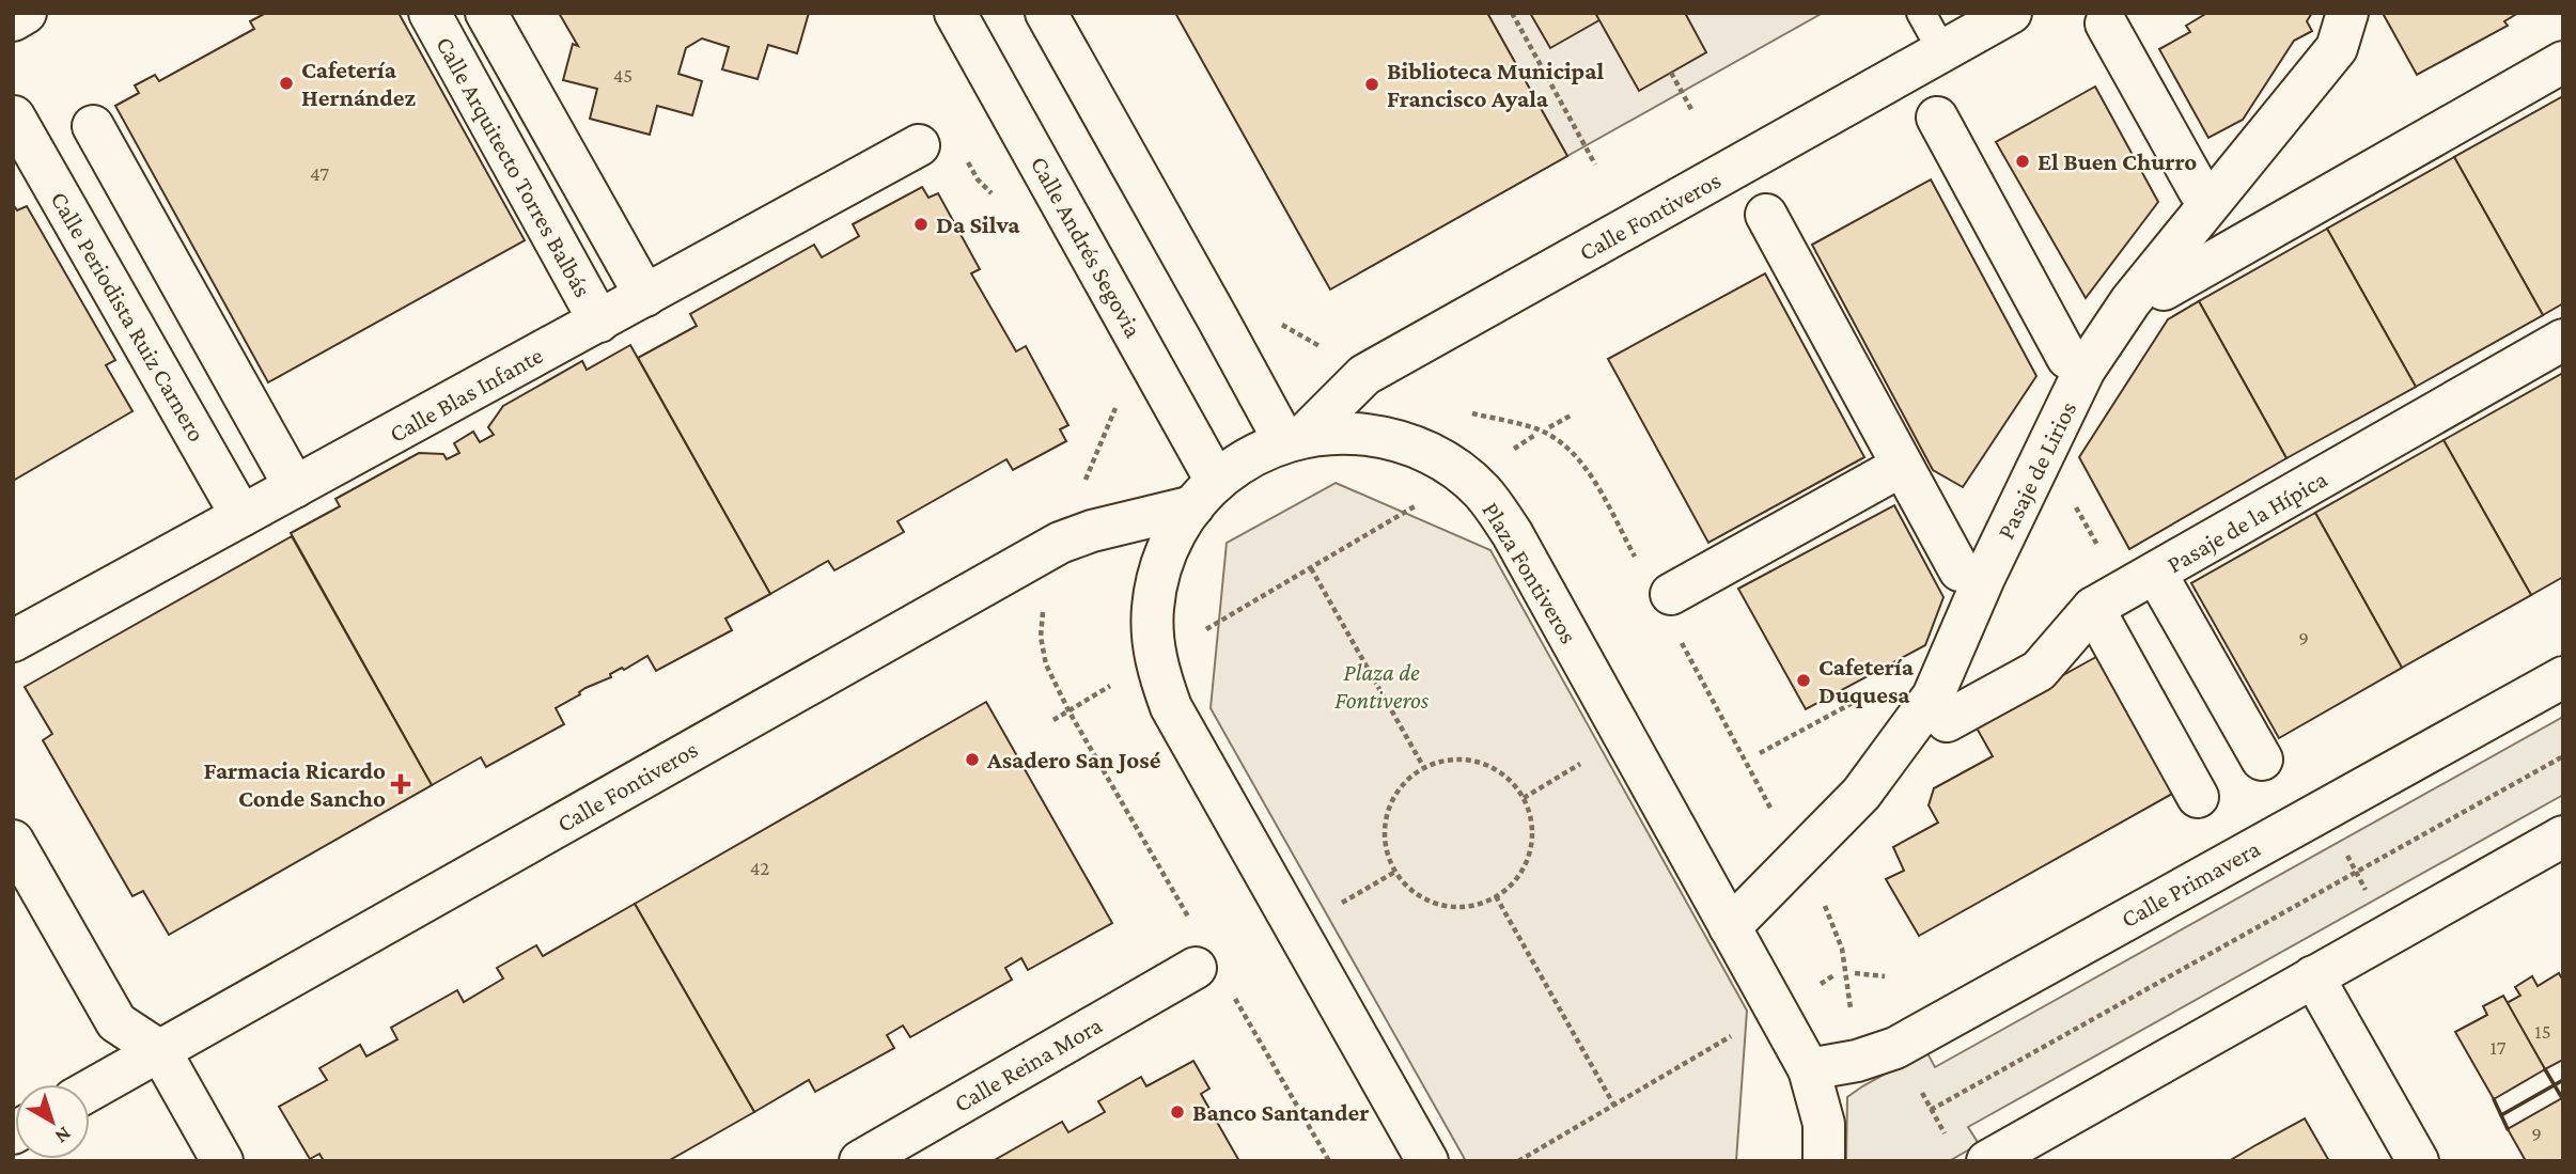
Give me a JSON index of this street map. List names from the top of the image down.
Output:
{
  "streets": {
    "street": [
      "Calle Arquitecto Torres Balbás",
      "Calle Fontiveros",
      "Calle Andrés Segovia",
      "Calle Periodista Ruiz Carnero",
      "Calle Blas Infante",
      "Pasaje de Lirios",
      "Pasaje de la Hípica",
      "Plaza Fontiveros",
      "Calle Primavera",
      "Calle Reina Mora"
    ]
  },
  "crossings": [
    ["Calle Arquitecto Torres Balbás", "Calle Blas Infante"],
    ["Calle Fontiveros", "Calle Andrés Segovia"],
    ["Calle Fontiveros", "Plaza Fontiveros"],
    ["Calle Andrés Segovia", "Plaza Fontiveros"],
    ["Calle Periodista Ruiz Carnero", "Calle Blas Infante"],
    ["Pasaje de Lirios", "Plaza Fontiveros"],
    ["Plaza Fontiveros", "Calle Primavera"]
  ],
  "parks": ["Plaza de Fontiveros"],
  "places": {
    "other": [
      "Cafetería Hernández",
      "Biblioteca Municipal Francisco Ayala",
      "El Buen Churro",
      "Da Silva",
      "Cafetería Duquesa",
      "Asadero San José",
      "Banco Santander"
    ],
    "health": ["Farmacia Ricardo Conde Sancho"]
  },
  "house_numbers": [
    "45",
    "47",
    "9",
    "42",
    "15",
    "17",
    "9"
  ],
  "north": "bottom right"
}
